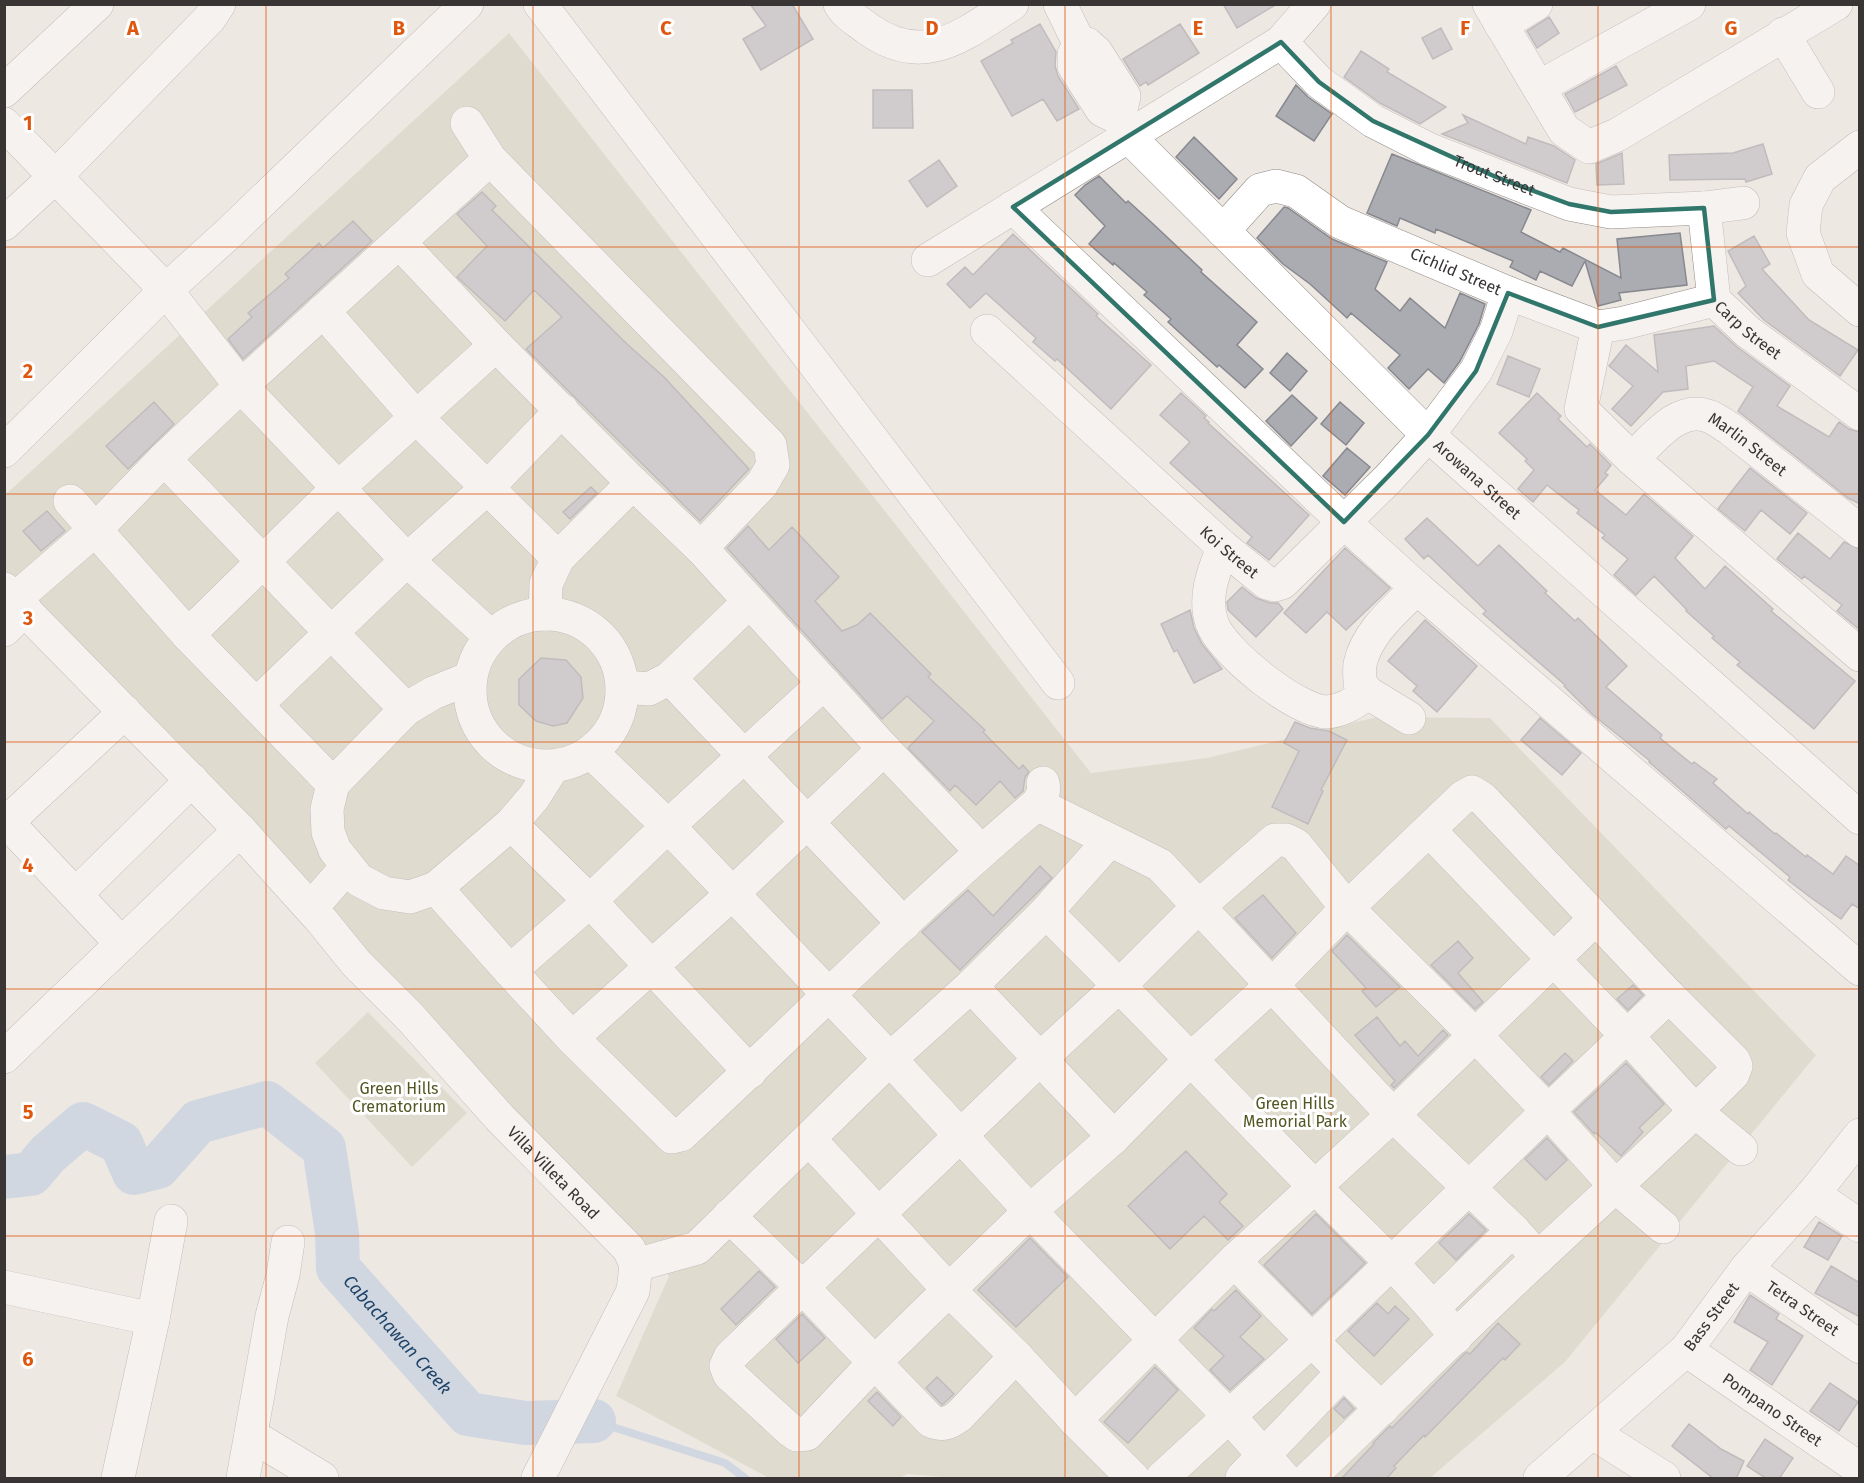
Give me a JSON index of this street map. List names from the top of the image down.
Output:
{
  "streets": {
    "street": [
      "Trout Street",
      "Cichlid Street",
      "Carp Street",
      "Marlin Street",
      "Arowana Street",
      "Koi Street",
      "Villa Villeta Road",
      "Tetra Street",
      "Bass Street",
      "Pompano Street"
    ]
  },
  "crossings": [
    ["Trout Street", "Carp Street"],
    ["Cichlid Street", "Arowana Street"],
    ["Cichlid Street", "Koi Street"],
    ["Arowana Street", "Koi Street"],
    ["Tetra Street", "Bass Street"],
    ["Bass Street", "Pompano Street"]
  ],
  "water": ["Cabachawan Creek"],
  "parks": ["Green Hills Crematorium", "Green Hills Memorial Park"],
  "grid": {
    "columns": [
      "A",
      "B",
      "C",
      "D",
      "E",
      "F",
      "G"
    ],
    "rows": [
      "1",
      "2",
      "3",
      "4",
      "5",
      "6"
    ]
  }
}
